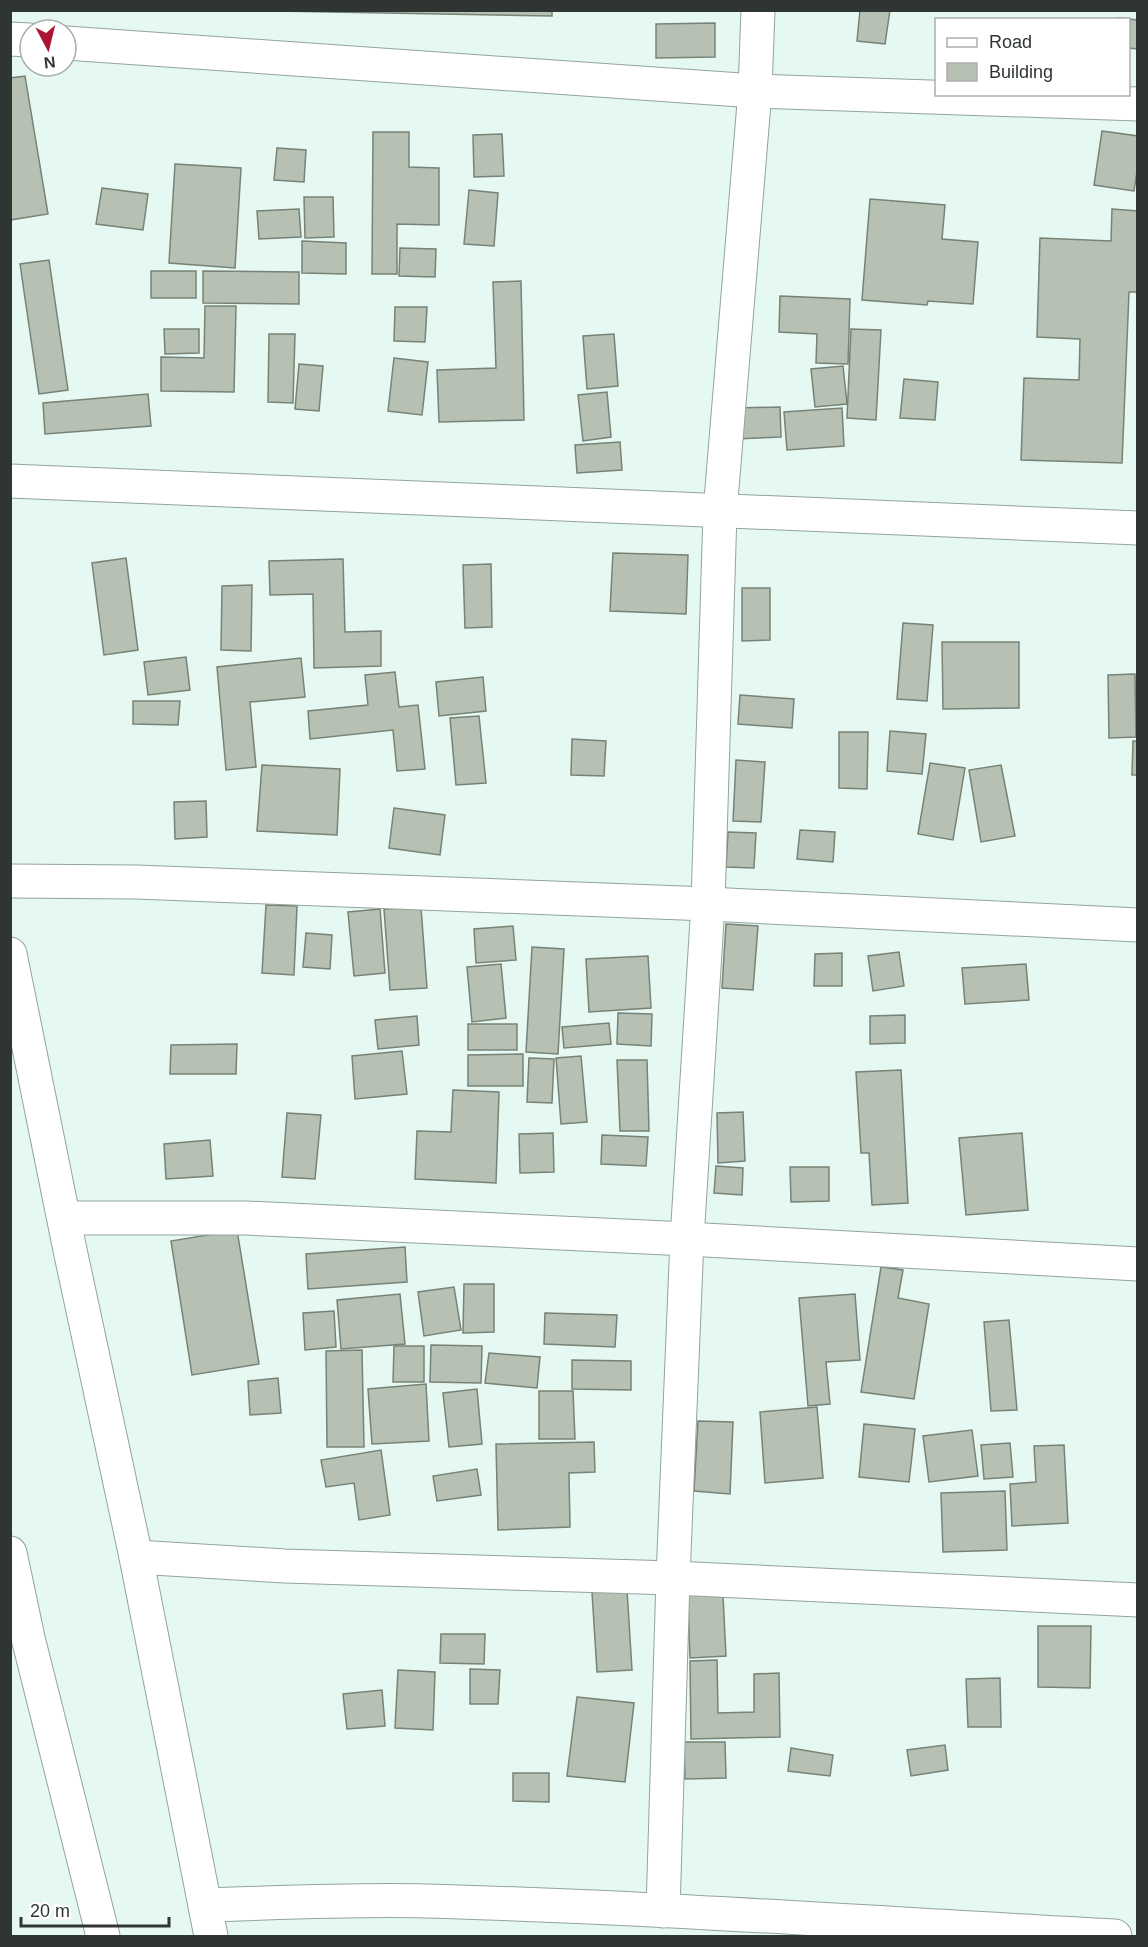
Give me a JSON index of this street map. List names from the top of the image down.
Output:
{
  "legend": ["Road", "Building"],
  "scale_bar": "20 m",
  "north": "bottom"
}
